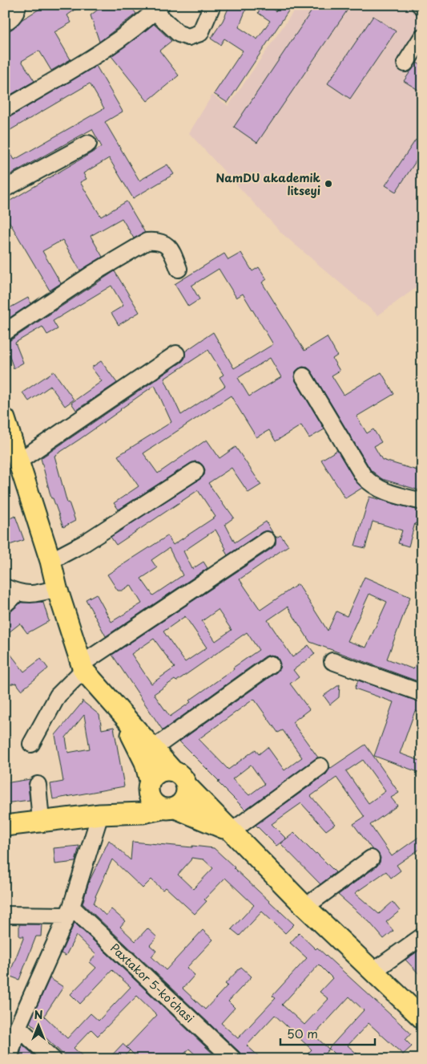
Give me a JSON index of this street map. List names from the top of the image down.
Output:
{
  "streets": {
    "street": ["Paxtakor 5-koʻchasi"]
  },
  "places": ["NamDU akademik litseyi"],
  "scale_bar": "50 m",
  "north": "top"
}
